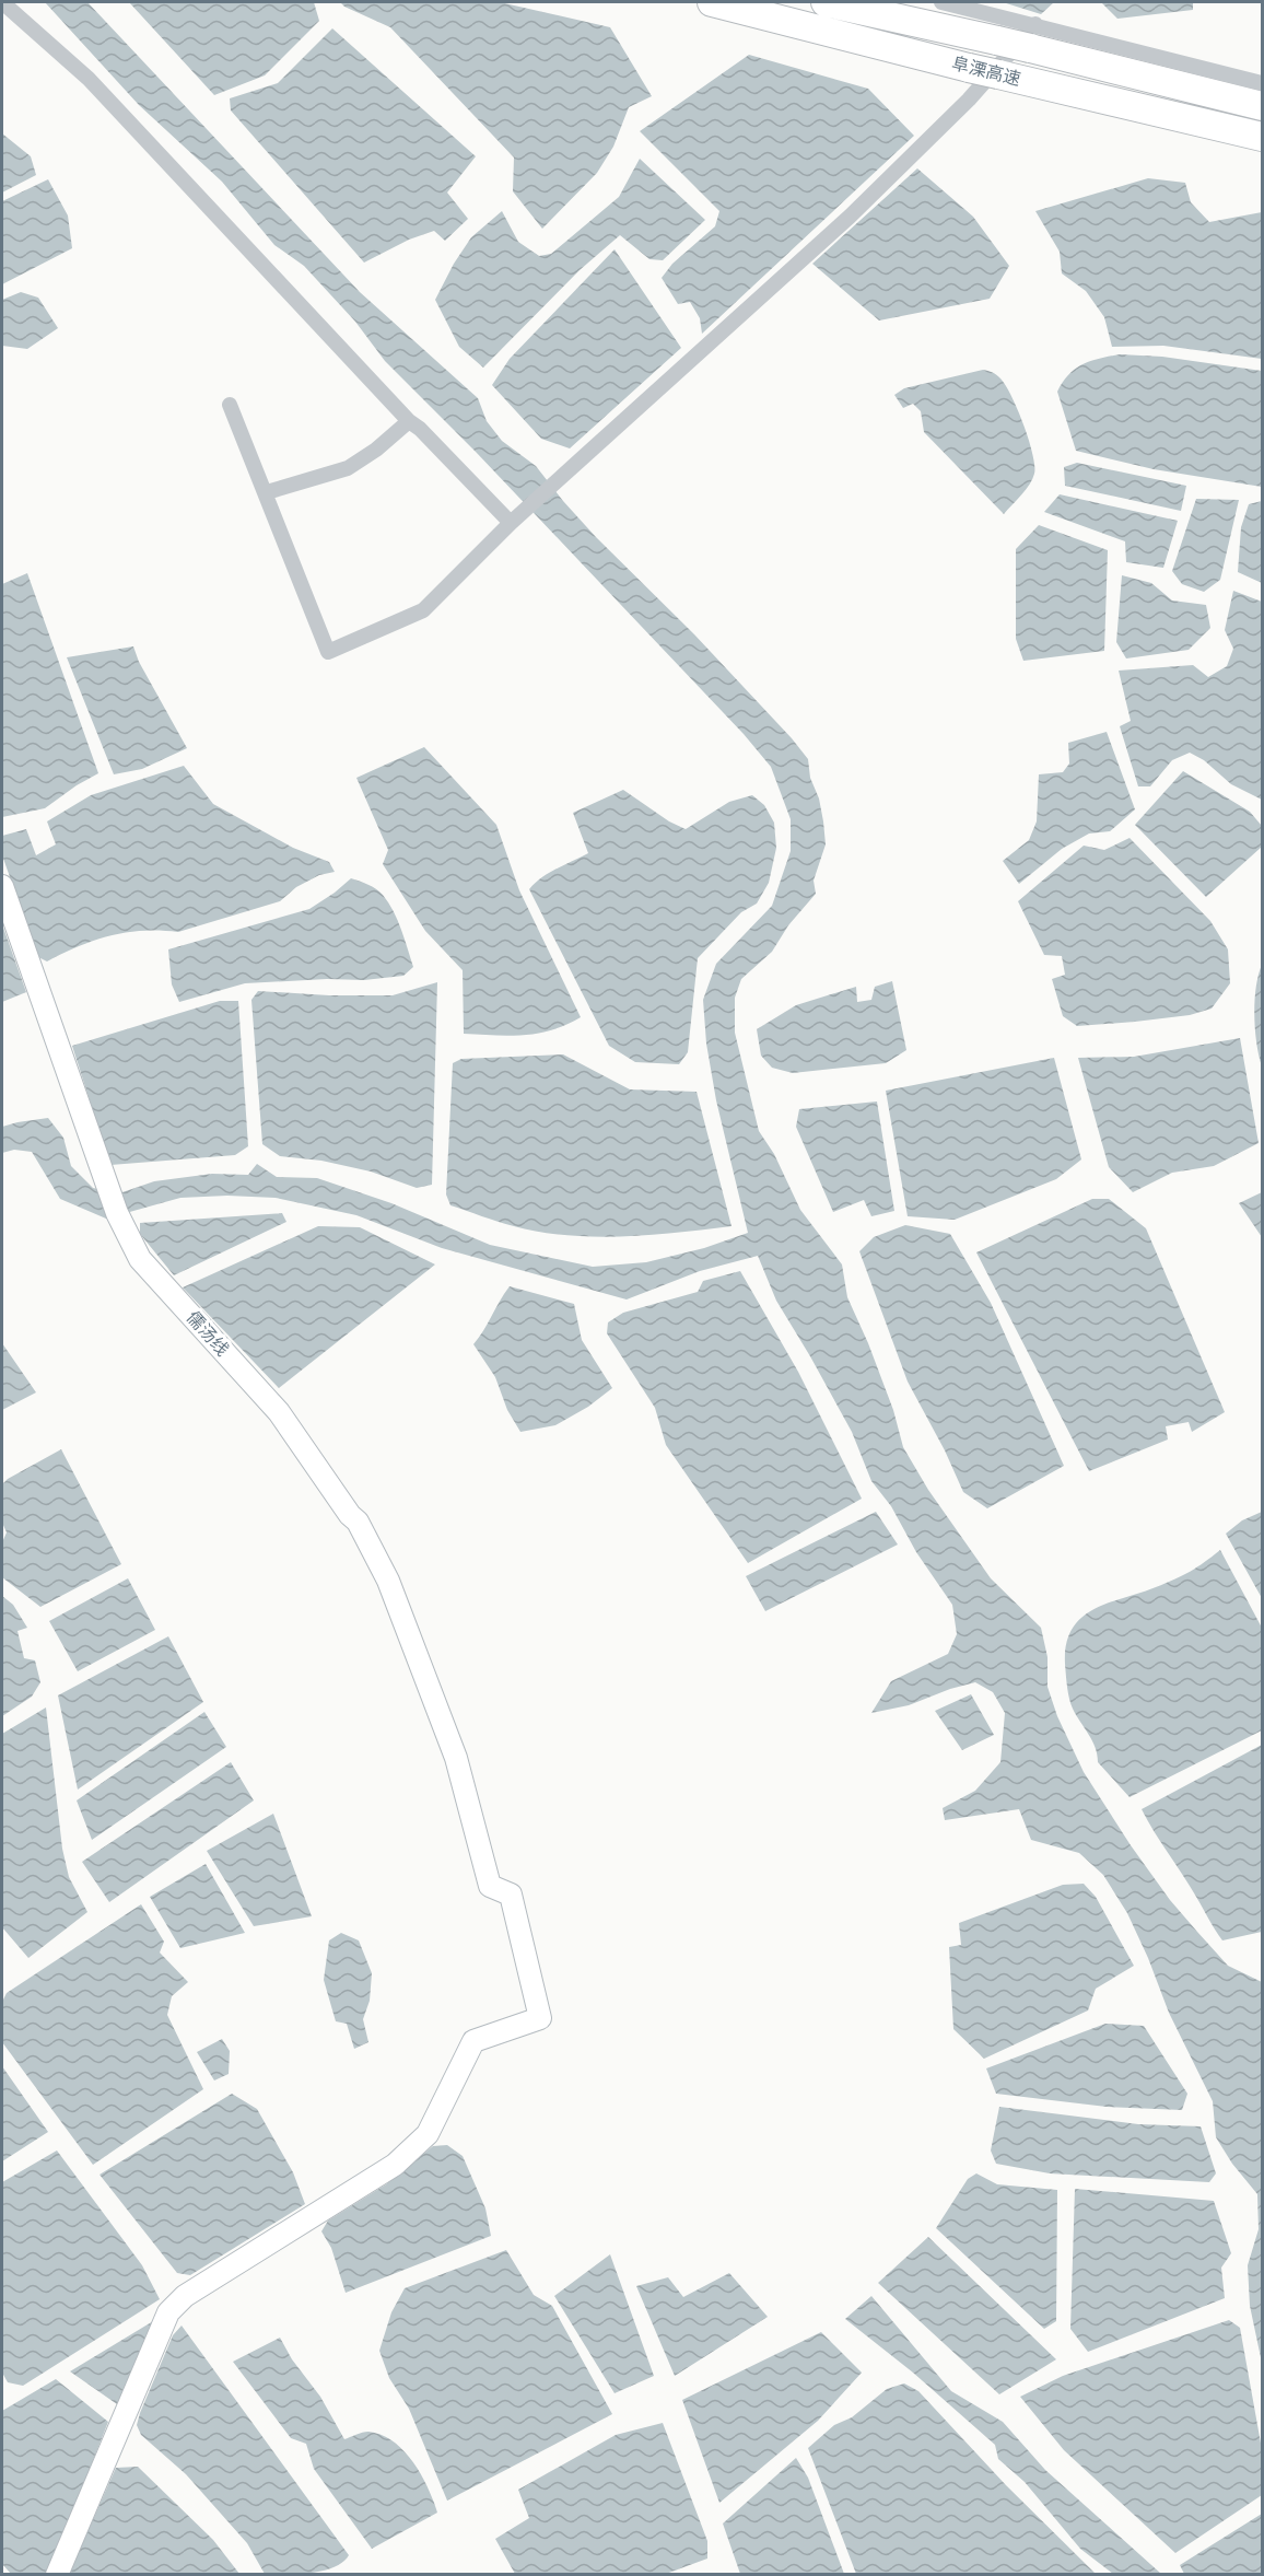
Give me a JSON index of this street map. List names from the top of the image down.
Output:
{
  "streets": {
    "highway": ["阜溧高速"],
    "street": ["儒汤线"]
  }
}
